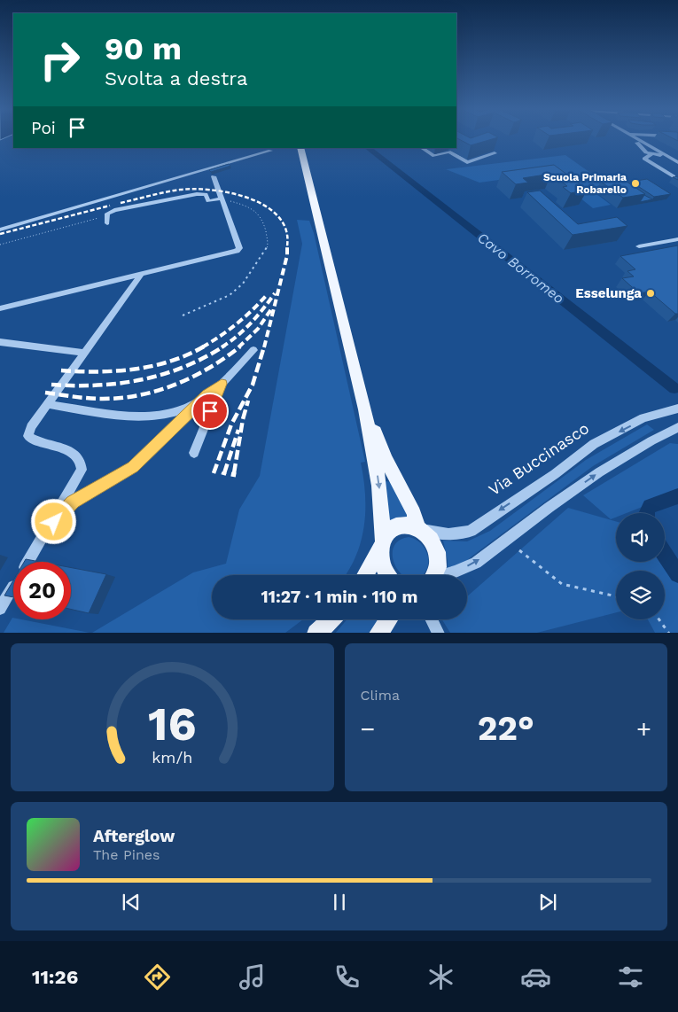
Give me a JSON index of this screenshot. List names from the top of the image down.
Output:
{
  "streets": {
    "main road": ["Via Buccinasco"]
  },
  "water": ["Cavo Borromeo"],
  "places": ["Scuola Primaria Robarello", "Esselunga"],
  "page": {
    "turn": ["90 m", "Svolta a destra"],
    "then": "Poi",
    "limit": "20",
    "trip": "11:27 · 1 min · 110 m",
    "tile": "Clima",
    "heat": ["−", "22°", "+"],
    "song": ["Afterglow", "The Pines"],
    "tabs": "11:26",
    "gauge": ["16", "km/h"]
  }
}
